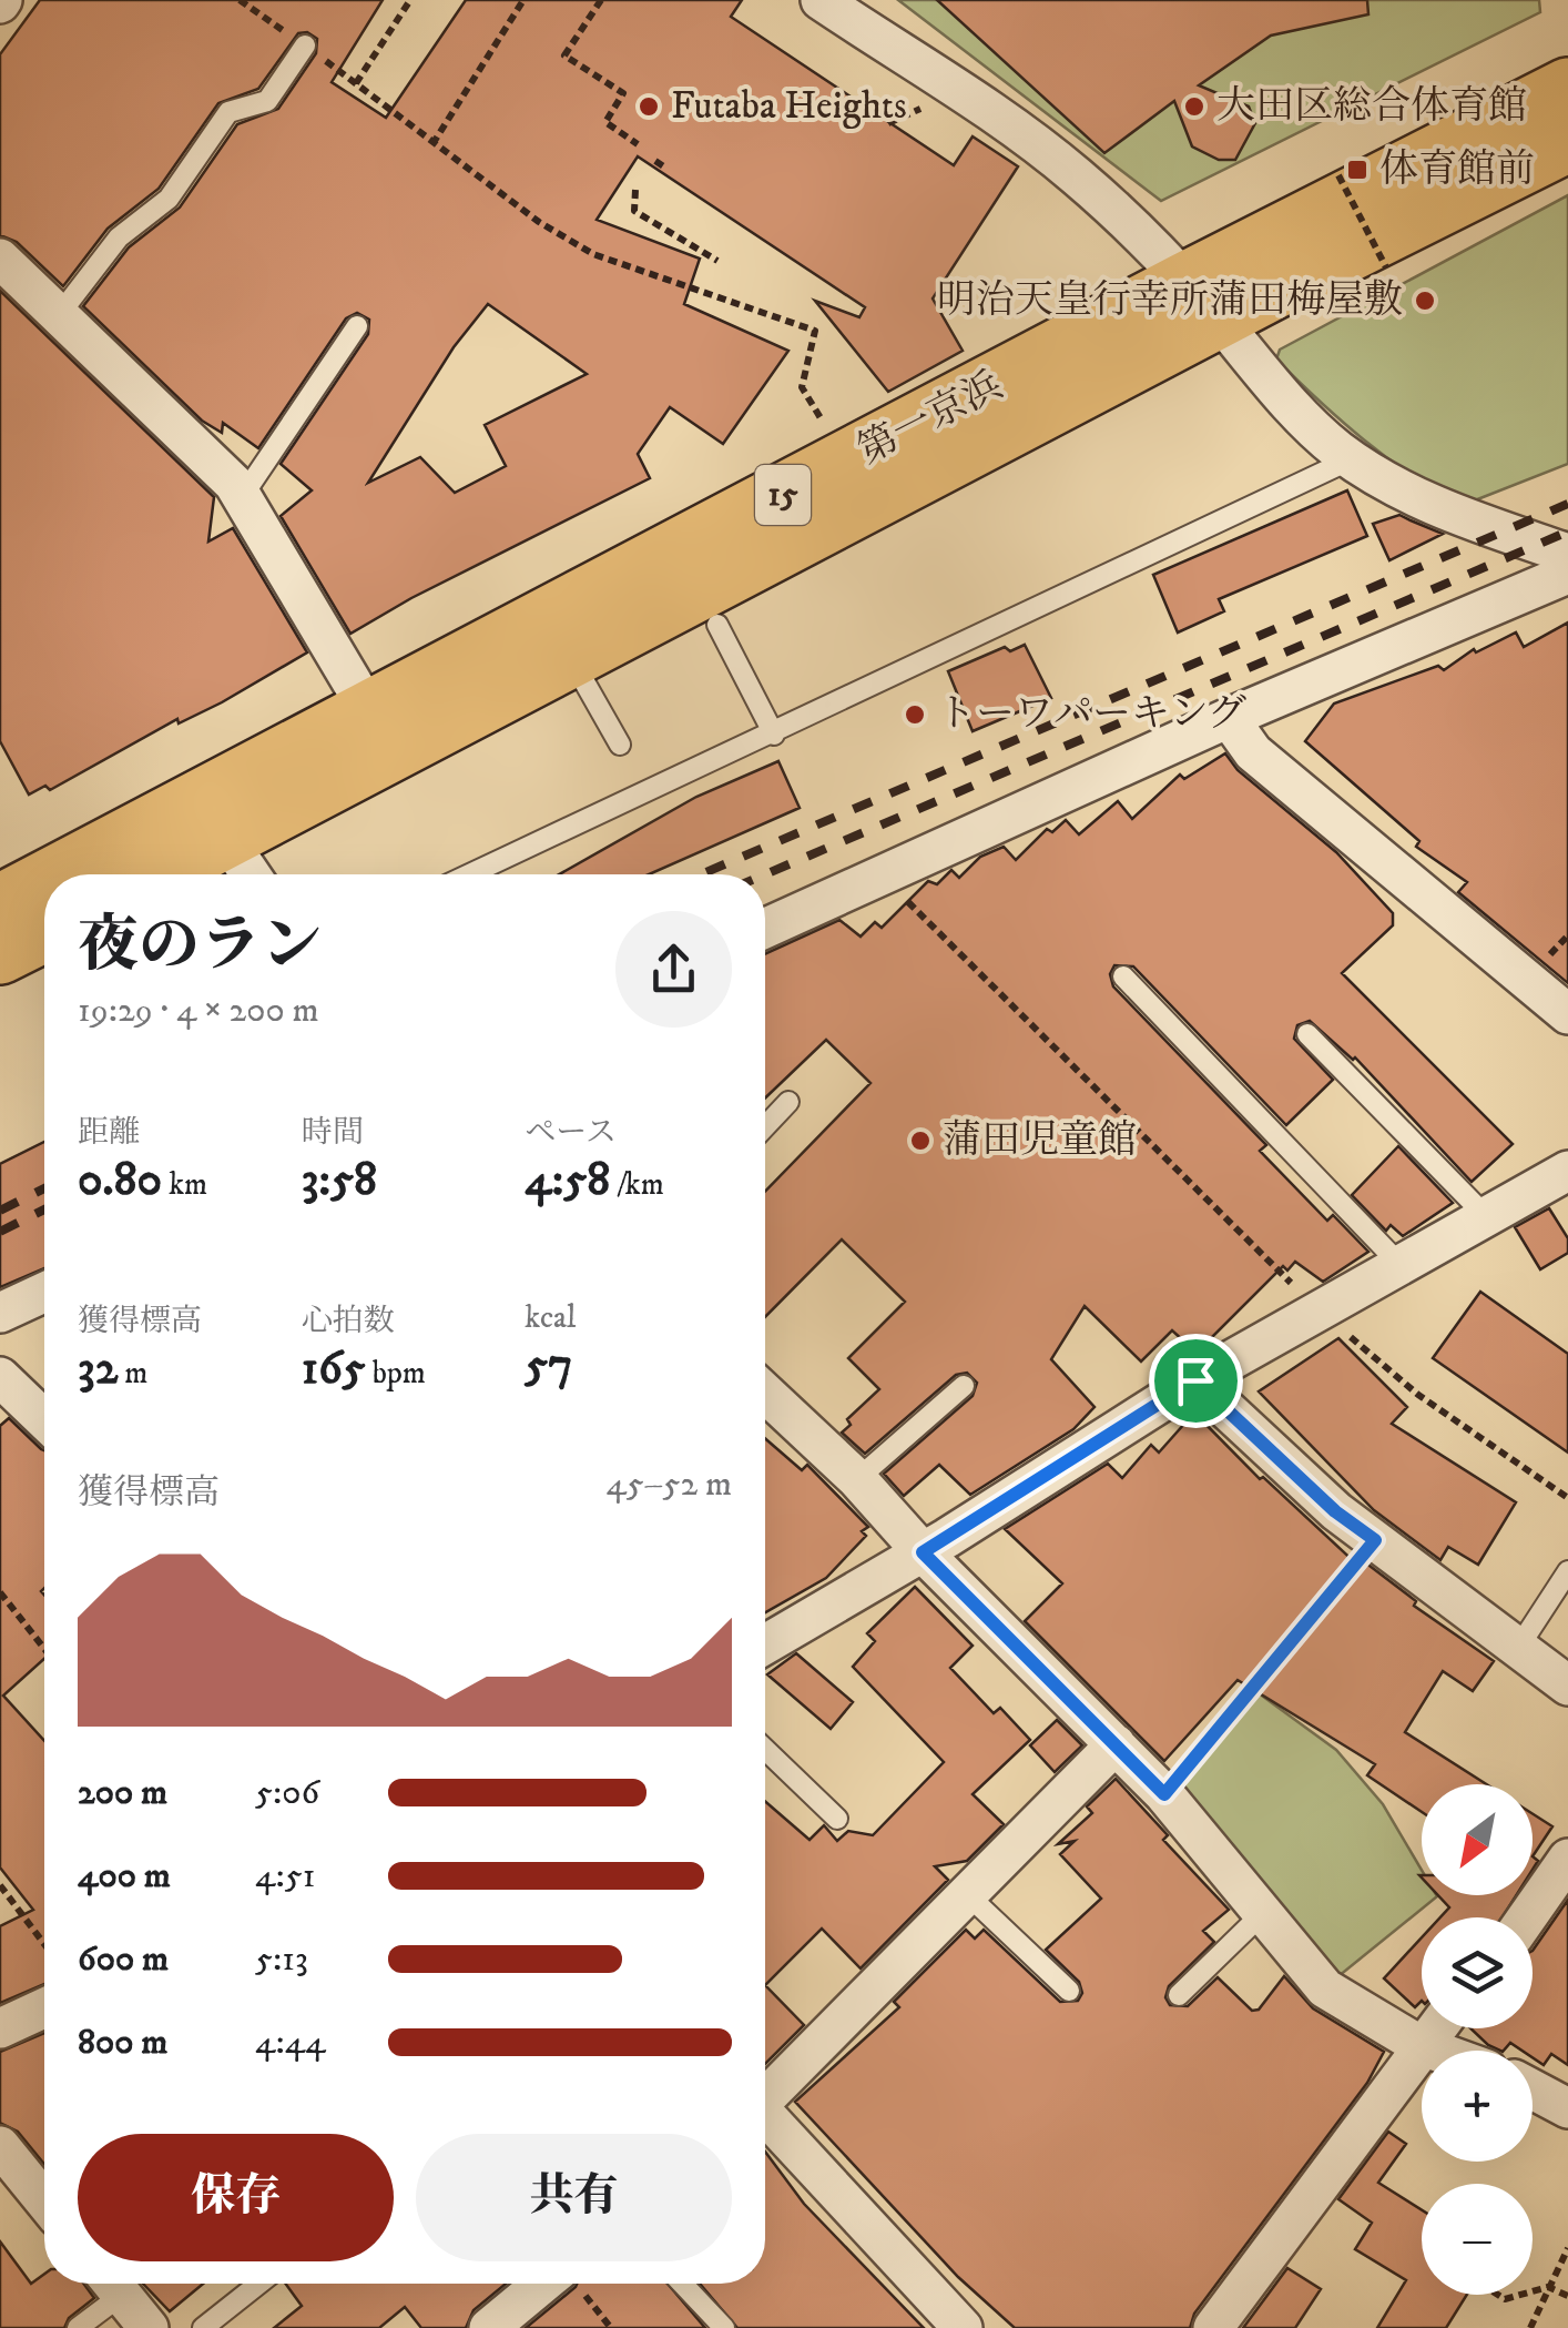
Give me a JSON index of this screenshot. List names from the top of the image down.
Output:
{
  "streets": {
    "highway": ["第一京浜", "15"]
  },
  "places": {
    "other": [
      "Futaba Heights",
      "大田区総合体育館",
      "明治天皇行幸所蒲田梅屋敷",
      "トーワパーキング",
      "蒲田児童館"
    ],
    "transit": ["体育館前"]
  },
  "north": "bottom left",
  "page": {
    "heading": ["夜のラン", "19:29 · 4 × 200 m"],
    "stats": [
      ["距離", "0.80 km"],
      ["時間", "3:58"],
      ["ペース", "4:58 /km"],
      ["獲得標高", "32 m"],
      ["心拍数", "165 bpm"],
      ["kcal", "57"]
    ],
    "chart": ["獲得標高", "45–52 m"],
    "list": [
      {
        "name": "200 m",
        "note": "5:06"
      },
      {
        "name": "400 m",
        "note": "4:51"
      },
      {
        "name": "600 m",
        "note": "5:13"
      },
      {
        "name": "800 m",
        "note": "4:44"
      }
    ],
    "map_buttons": ["+", "−"],
    "buttons": ["保存", "共有"]
  }
}
